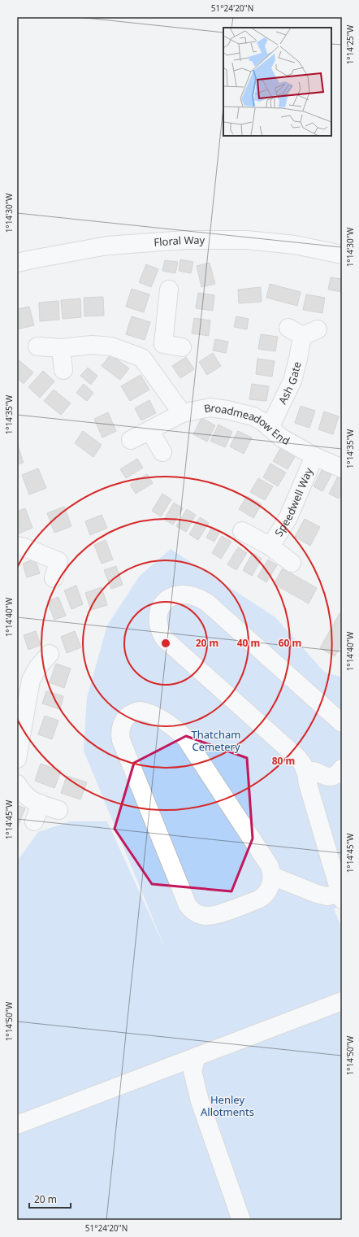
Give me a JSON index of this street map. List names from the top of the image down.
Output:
{
  "streets": {
    "street": [
      "Floral Way",
      "Ash Gate",
      "Broadmeadow End",
      "Speedwell Way"
    ]
  },
  "crossings": [
    ["Ash Gate", "Broadmeadow End"],
    ["Broadmeadow End", "Speedwell Way"]
  ],
  "parks": ["Thatcham Cemetery", "Henley Allotments"],
  "scale_bar": "20 m",
  "coordinates": [
    "51°24'20\"N",
    "1°14'25\"W",
    "1°14'30\"W",
    "1°14'35\"W",
    "1°14'40\"W",
    "1°14'45\"W",
    "1°14'50\"W"
  ],
  "rings": [
    "20 m",
    "40 m",
    "60 m",
    "80 m"
  ]
}
